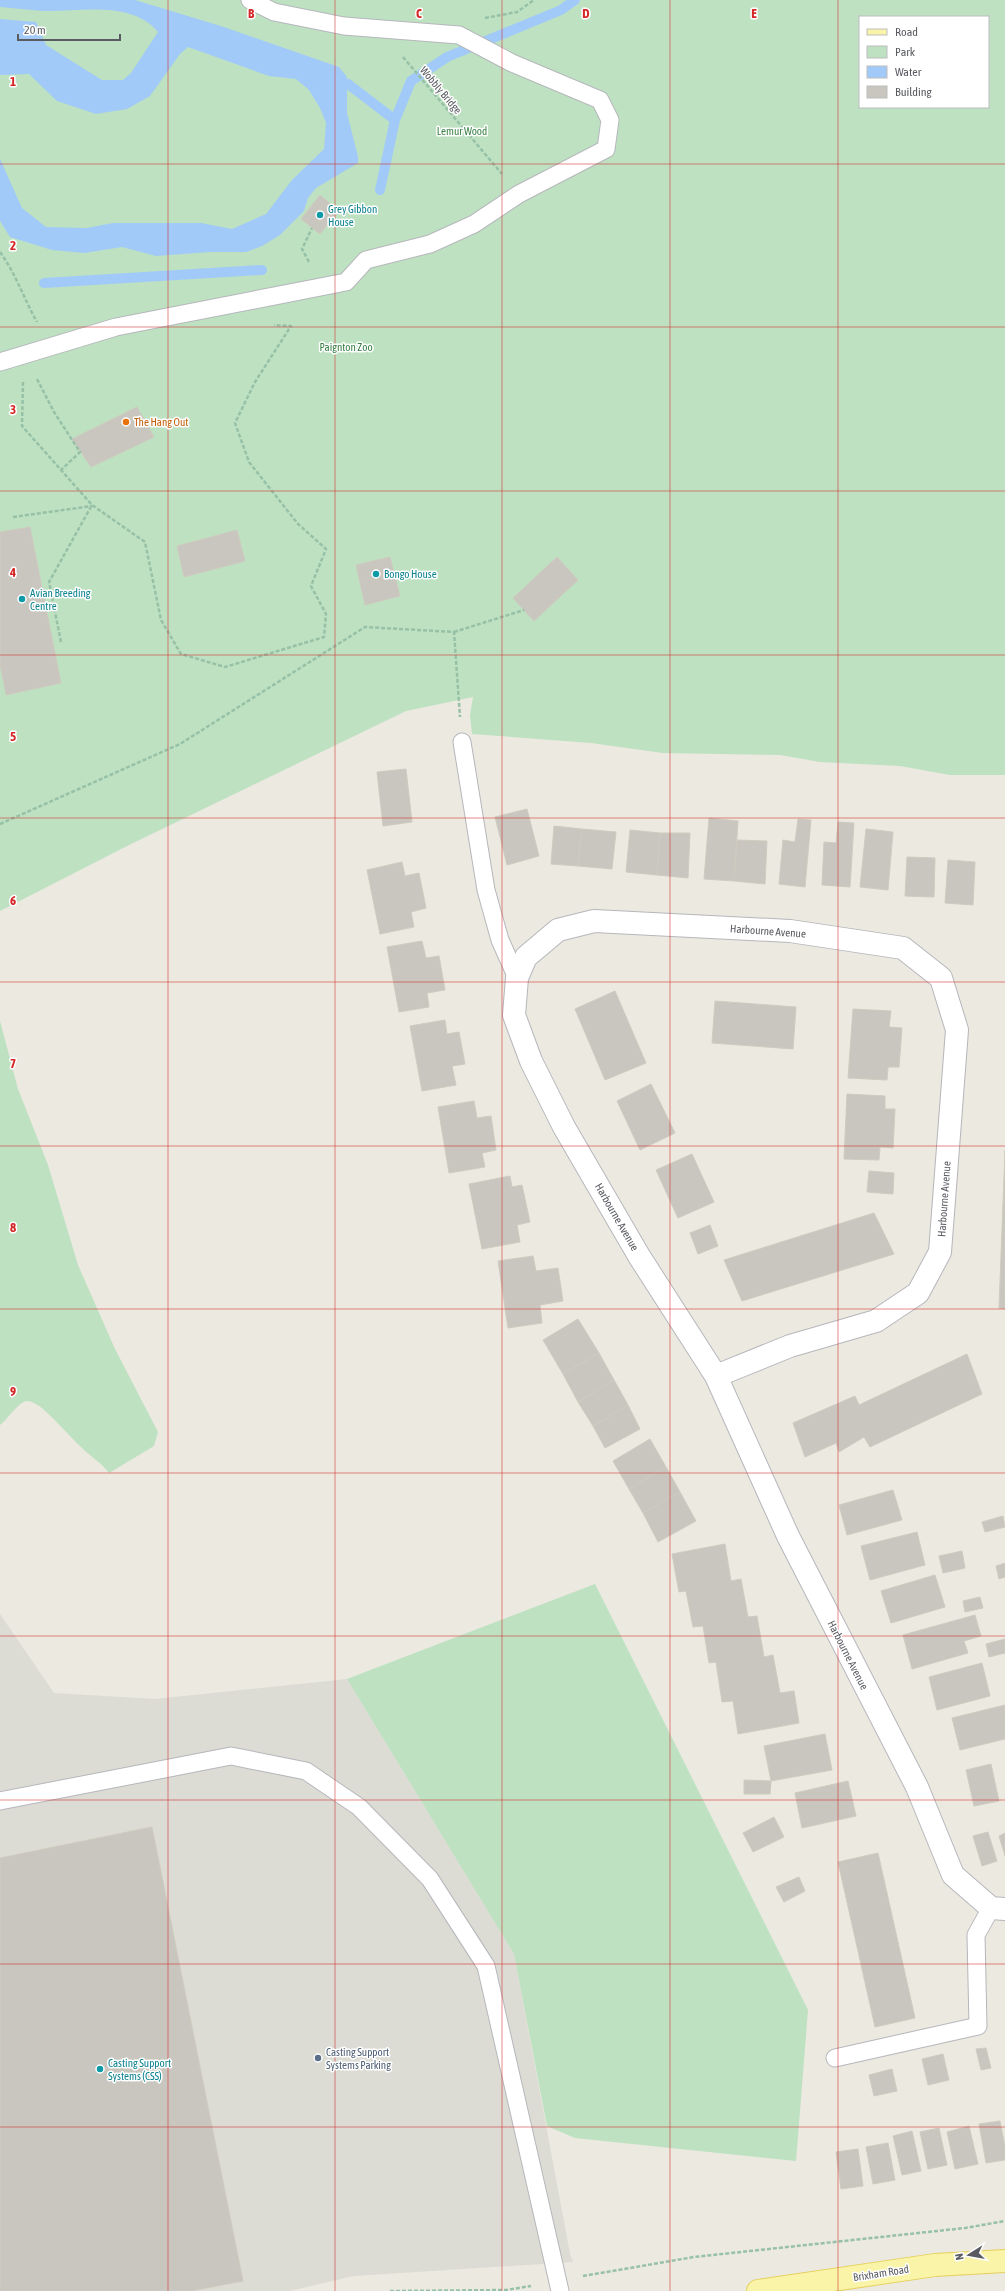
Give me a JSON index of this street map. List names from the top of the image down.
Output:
{
  "streets": {
    "main road": ["Brixham Road"],
    "street": ["Harbourne Avenue"],
    "path": ["Wobbly Bridge"]
  },
  "parks": ["Lemur Wood", "Paignton Zoo"],
  "places": [
    "Grey Gibbon House",
    "The Hang Out",
    "Bongo House",
    "Avian Breeding Centre",
    "Casting Support Systems Parking",
    "Casting Support Systems (CSS)"
  ],
  "legend": [
    "Road",
    "Park",
    "Water",
    "Building"
  ],
  "scale_bar": "20 m",
  "north": "left",
  "grid": {
    "columns": [
      "B",
      "C",
      "D",
      "E"
    ],
    "rows": [
      "1",
      "2",
      "3",
      "4",
      "5",
      "6",
      "7",
      "8",
      "9"
    ]
  }
}
